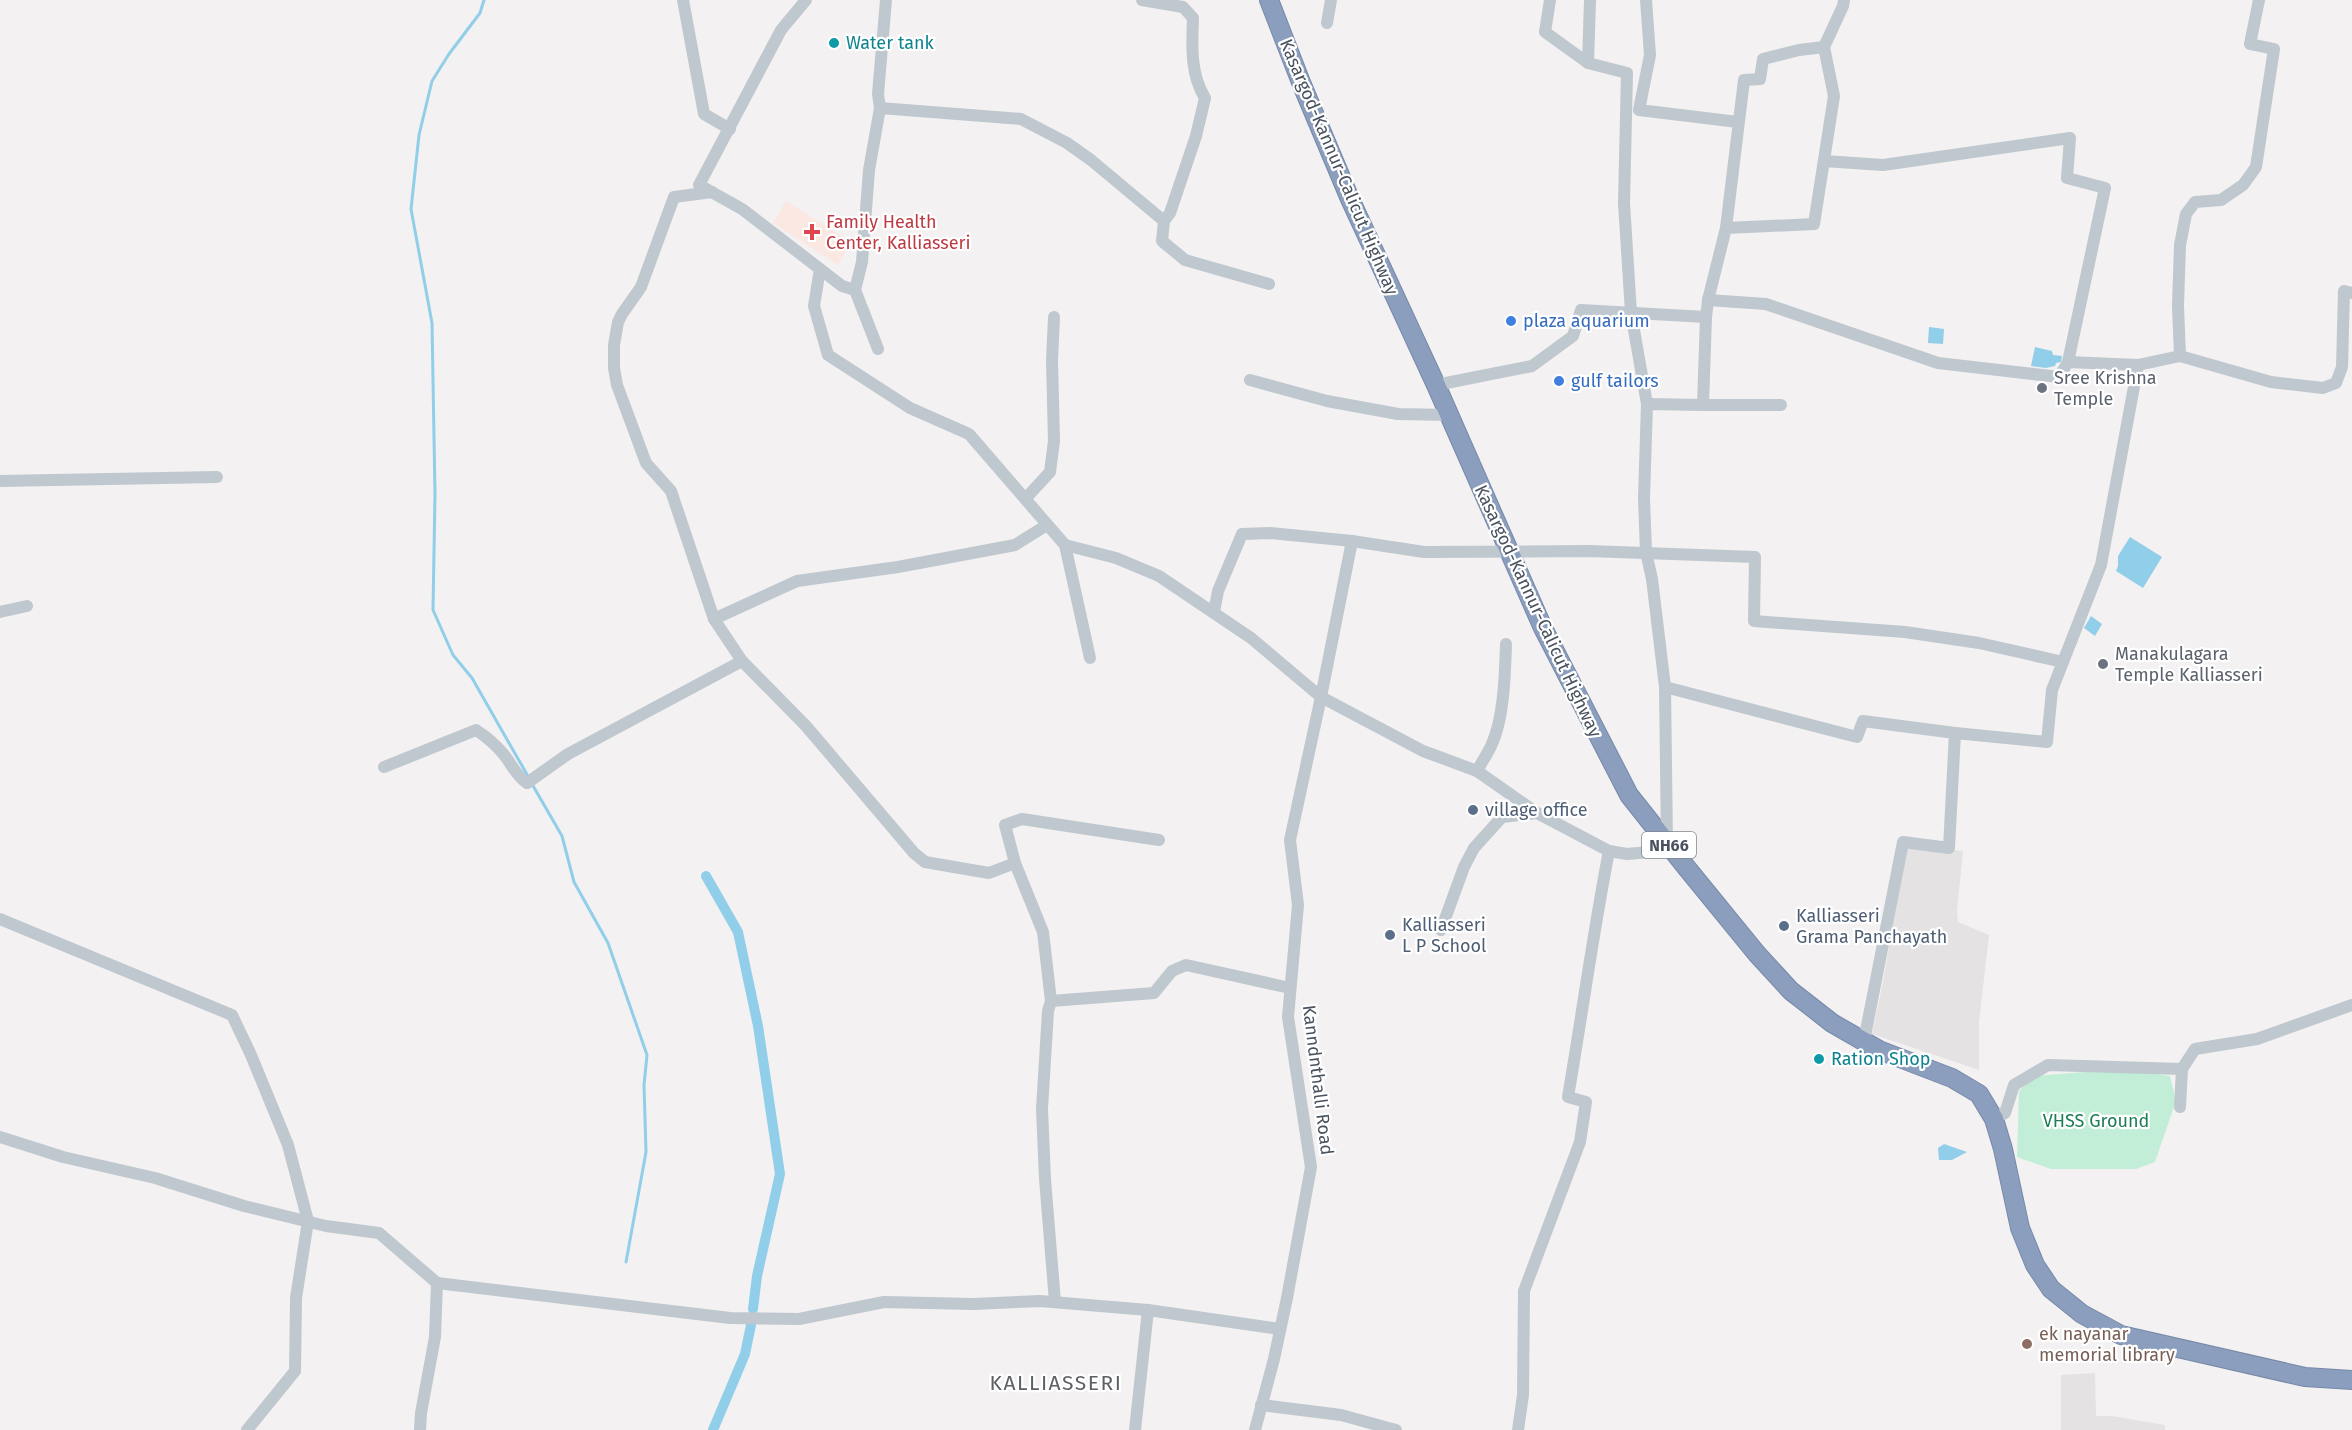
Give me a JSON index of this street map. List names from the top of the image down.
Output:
{
  "streets": {
    "highway": ["Kasargod-Kannur-Calicut Highway", "NH66"],
    "street": ["Kanndnthalli Road"]
  },
  "districts": ["KALLIASSERI"],
  "parks": ["VHSS Ground"],
  "places": {
    "other": [
      "Water tank",
      "plaza aquarium",
      "gulf tailors",
      "Sree Krishna Temple",
      "Manakulagara Temple Kalliasseri",
      "village office",
      "Kalliasseri Grama Panchayath",
      "Kalliasseri L P School",
      "Ration Shop",
      "ek nayanar memorial library"
    ],
    "health": ["Family Health Center, Kalliasseri"]
  }
}
